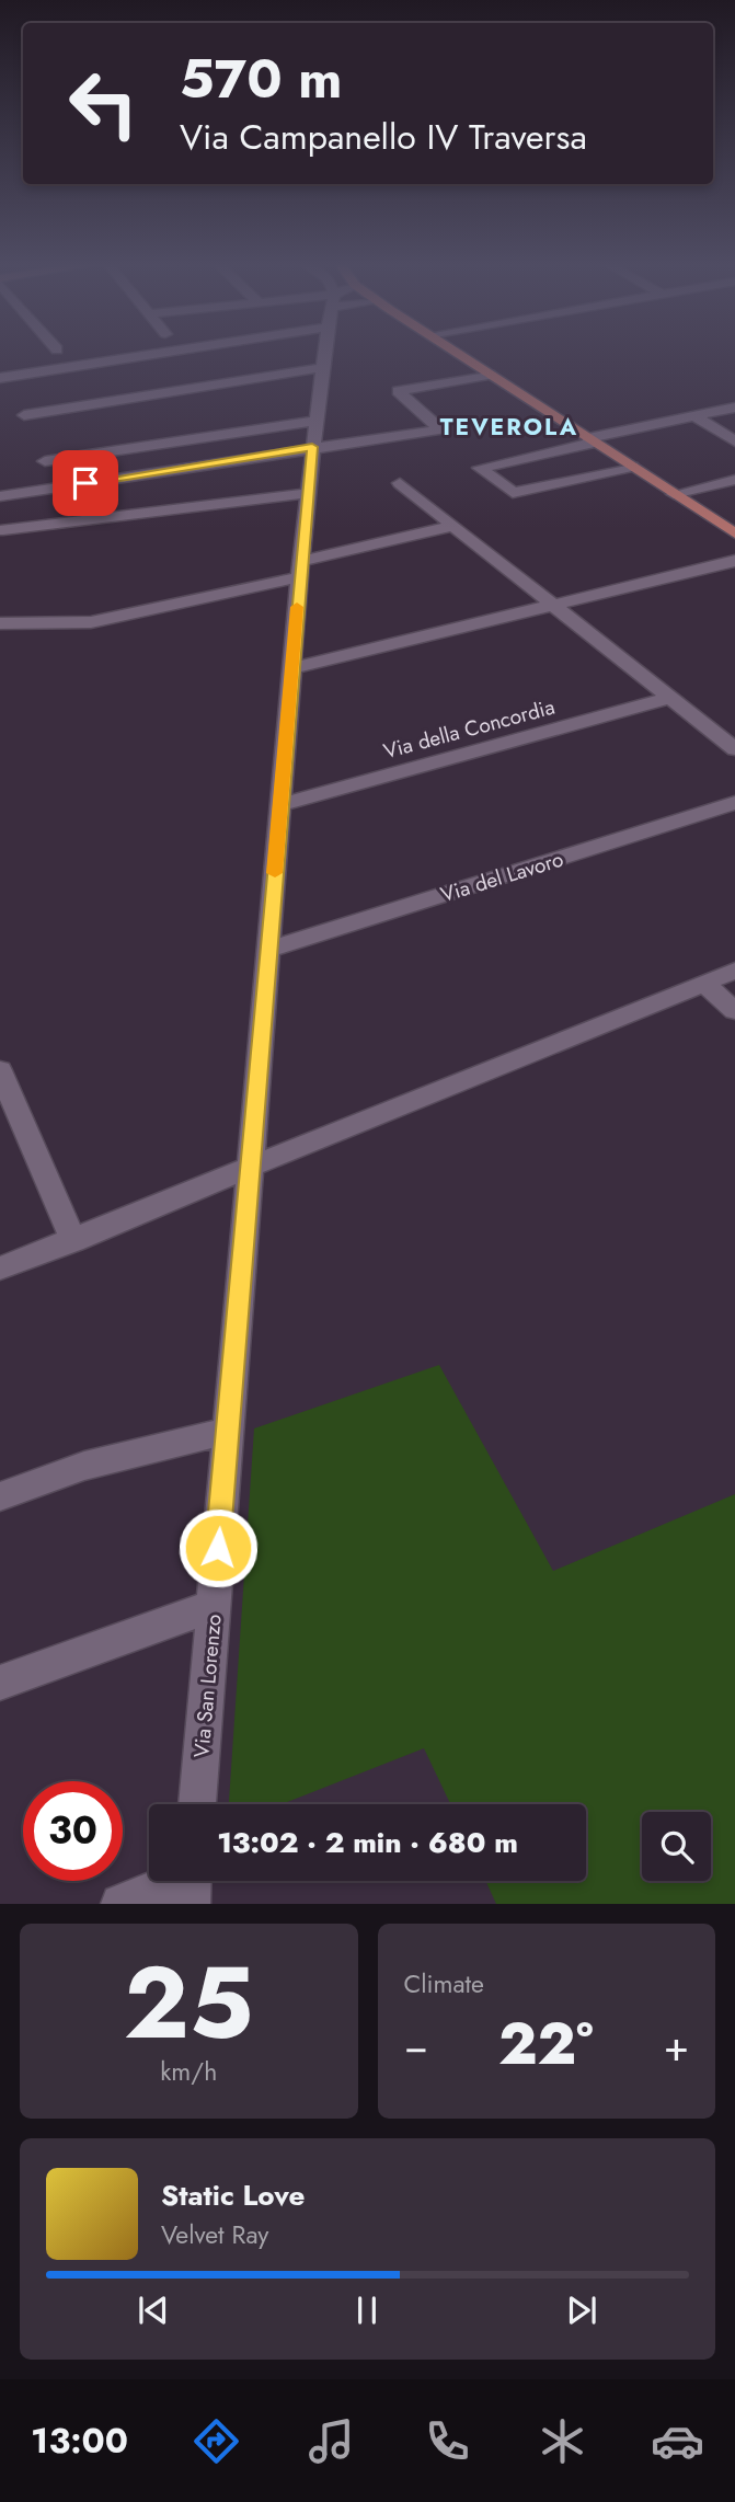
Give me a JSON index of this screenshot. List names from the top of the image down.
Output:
{
  "streets": {
    "street": ["Via della Concordia", "Via del Lavoro", "Via San Lorenzo"]
  },
  "crossings": [
    ["Via della Concordia", "Via San Lorenzo"],
    ["Via del Lavoro", "Via San Lorenzo"]
  ],
  "districts": ["TEVEROLA"],
  "page": {
    "turn": ["570 m", "Via Campanello IV Traversa"],
    "limit": "30",
    "trip": "13:02 · 2 min · 680 m",
    "tile": [
      ["25", "km/h"],
      "Climate"
    ],
    "heat": ["−", "22°", "+"],
    "song": ["Static Love", "Velvet Ray"],
    "tabs": "13:00"
  }
}
